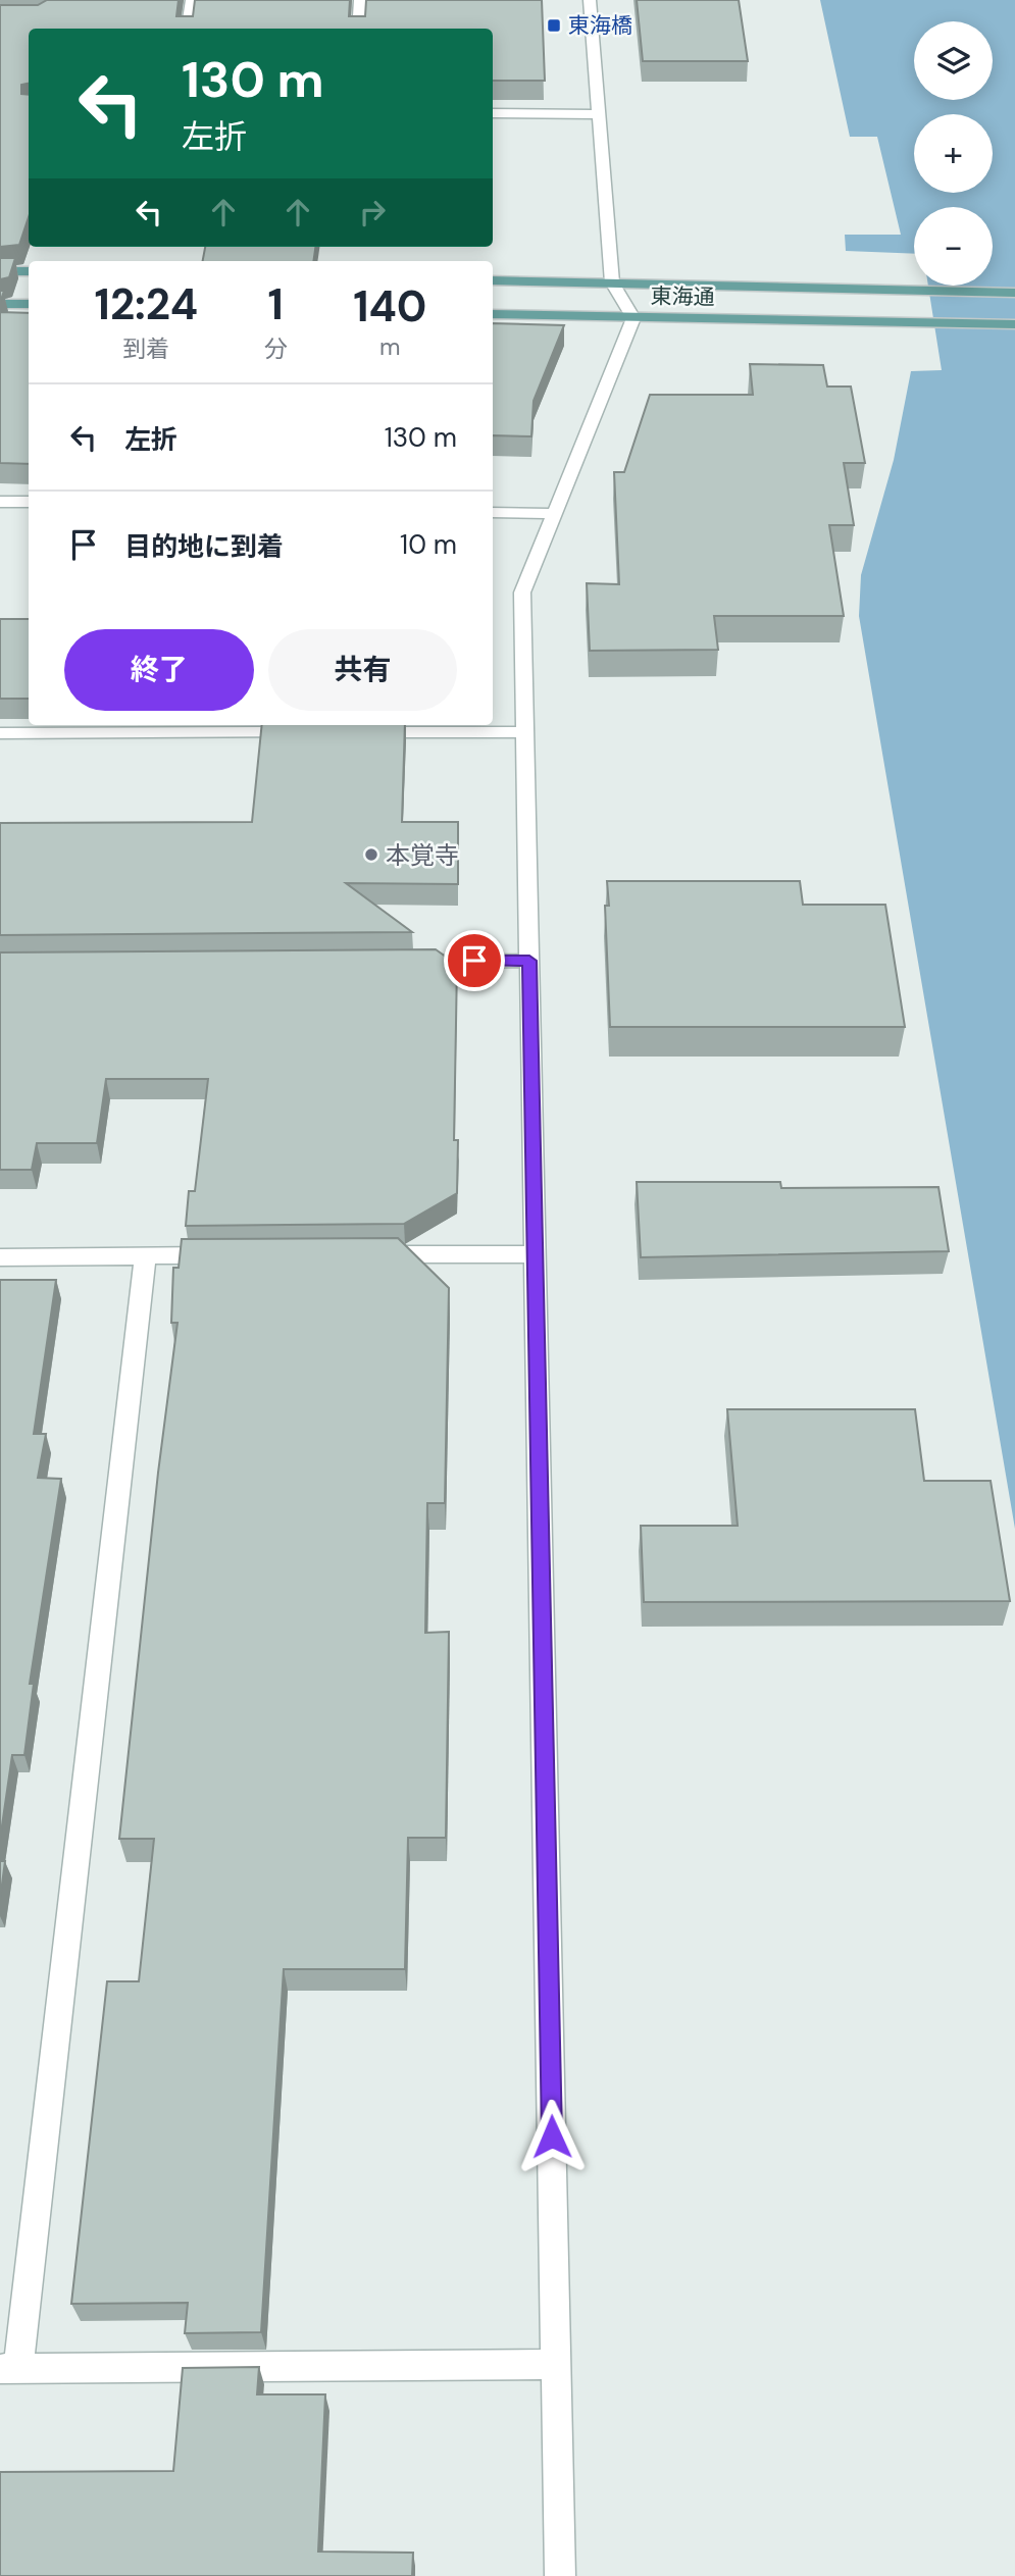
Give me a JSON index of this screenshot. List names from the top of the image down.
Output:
{
  "streets": {
    "main road": ["東海通"]
  },
  "places": {
    "transit": ["東海橋"],
    "other": ["本覚寺"]
  },
  "page": {
    "map_buttons": ["+", "−"],
    "turn": ["130 m", "左折"],
    "eta": [
      "12:24",
      "到着",
      "1",
      "分",
      "140",
      "m"
    ],
    "list": [
      {
        "name": "左折",
        "value": "130 m"
      },
      {
        "name": "目的地に到着",
        "value": "10 m"
      }
    ],
    "buttons": ["終了", "共有"]
  }
}
